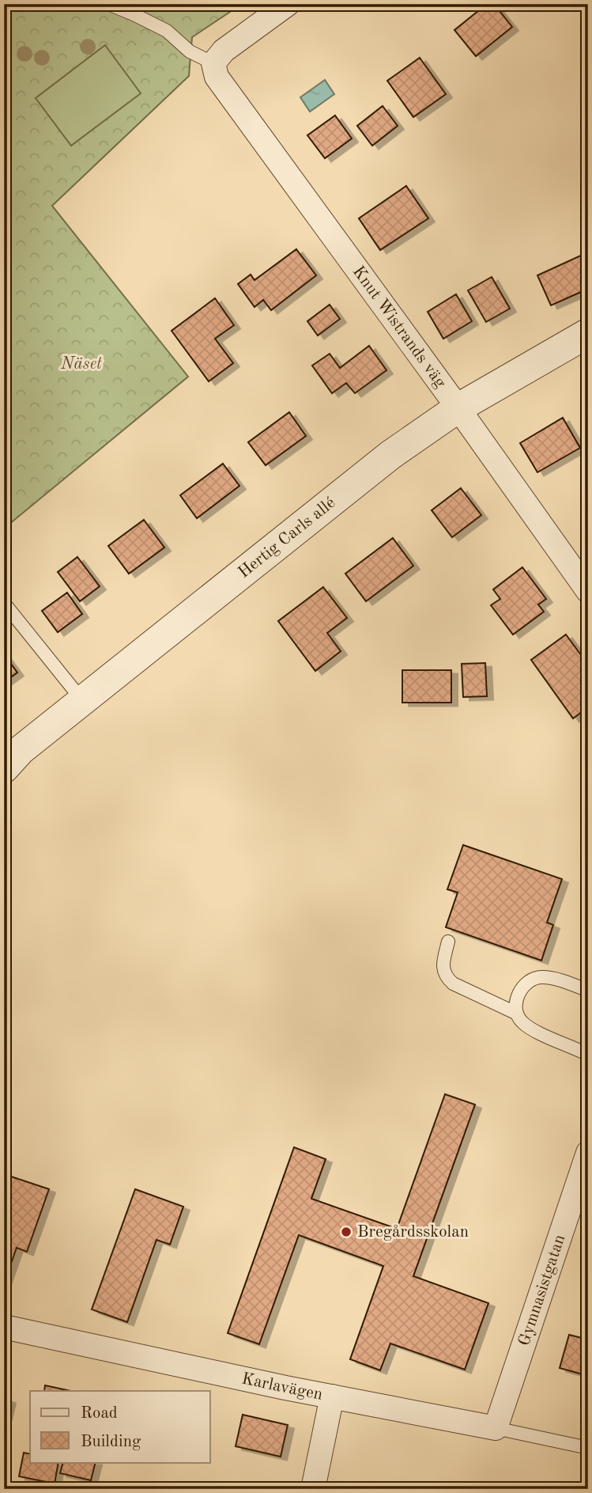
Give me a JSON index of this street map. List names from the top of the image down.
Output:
{
  "streets": {
    "street": [
      "Knut Wistrands väg",
      "Hertig Carls allé",
      "Gymnasistgatan",
      "Karlavägen"
    ]
  },
  "crossings": [
    ["Knut Wistrands väg", "Hertig Carls allé"],
    ["Gymnasistgatan", "Karlavägen"]
  ],
  "parks": ["Näset"],
  "places": ["Bregårdsskolan"],
  "legend": ["Road", "Building"]
}
